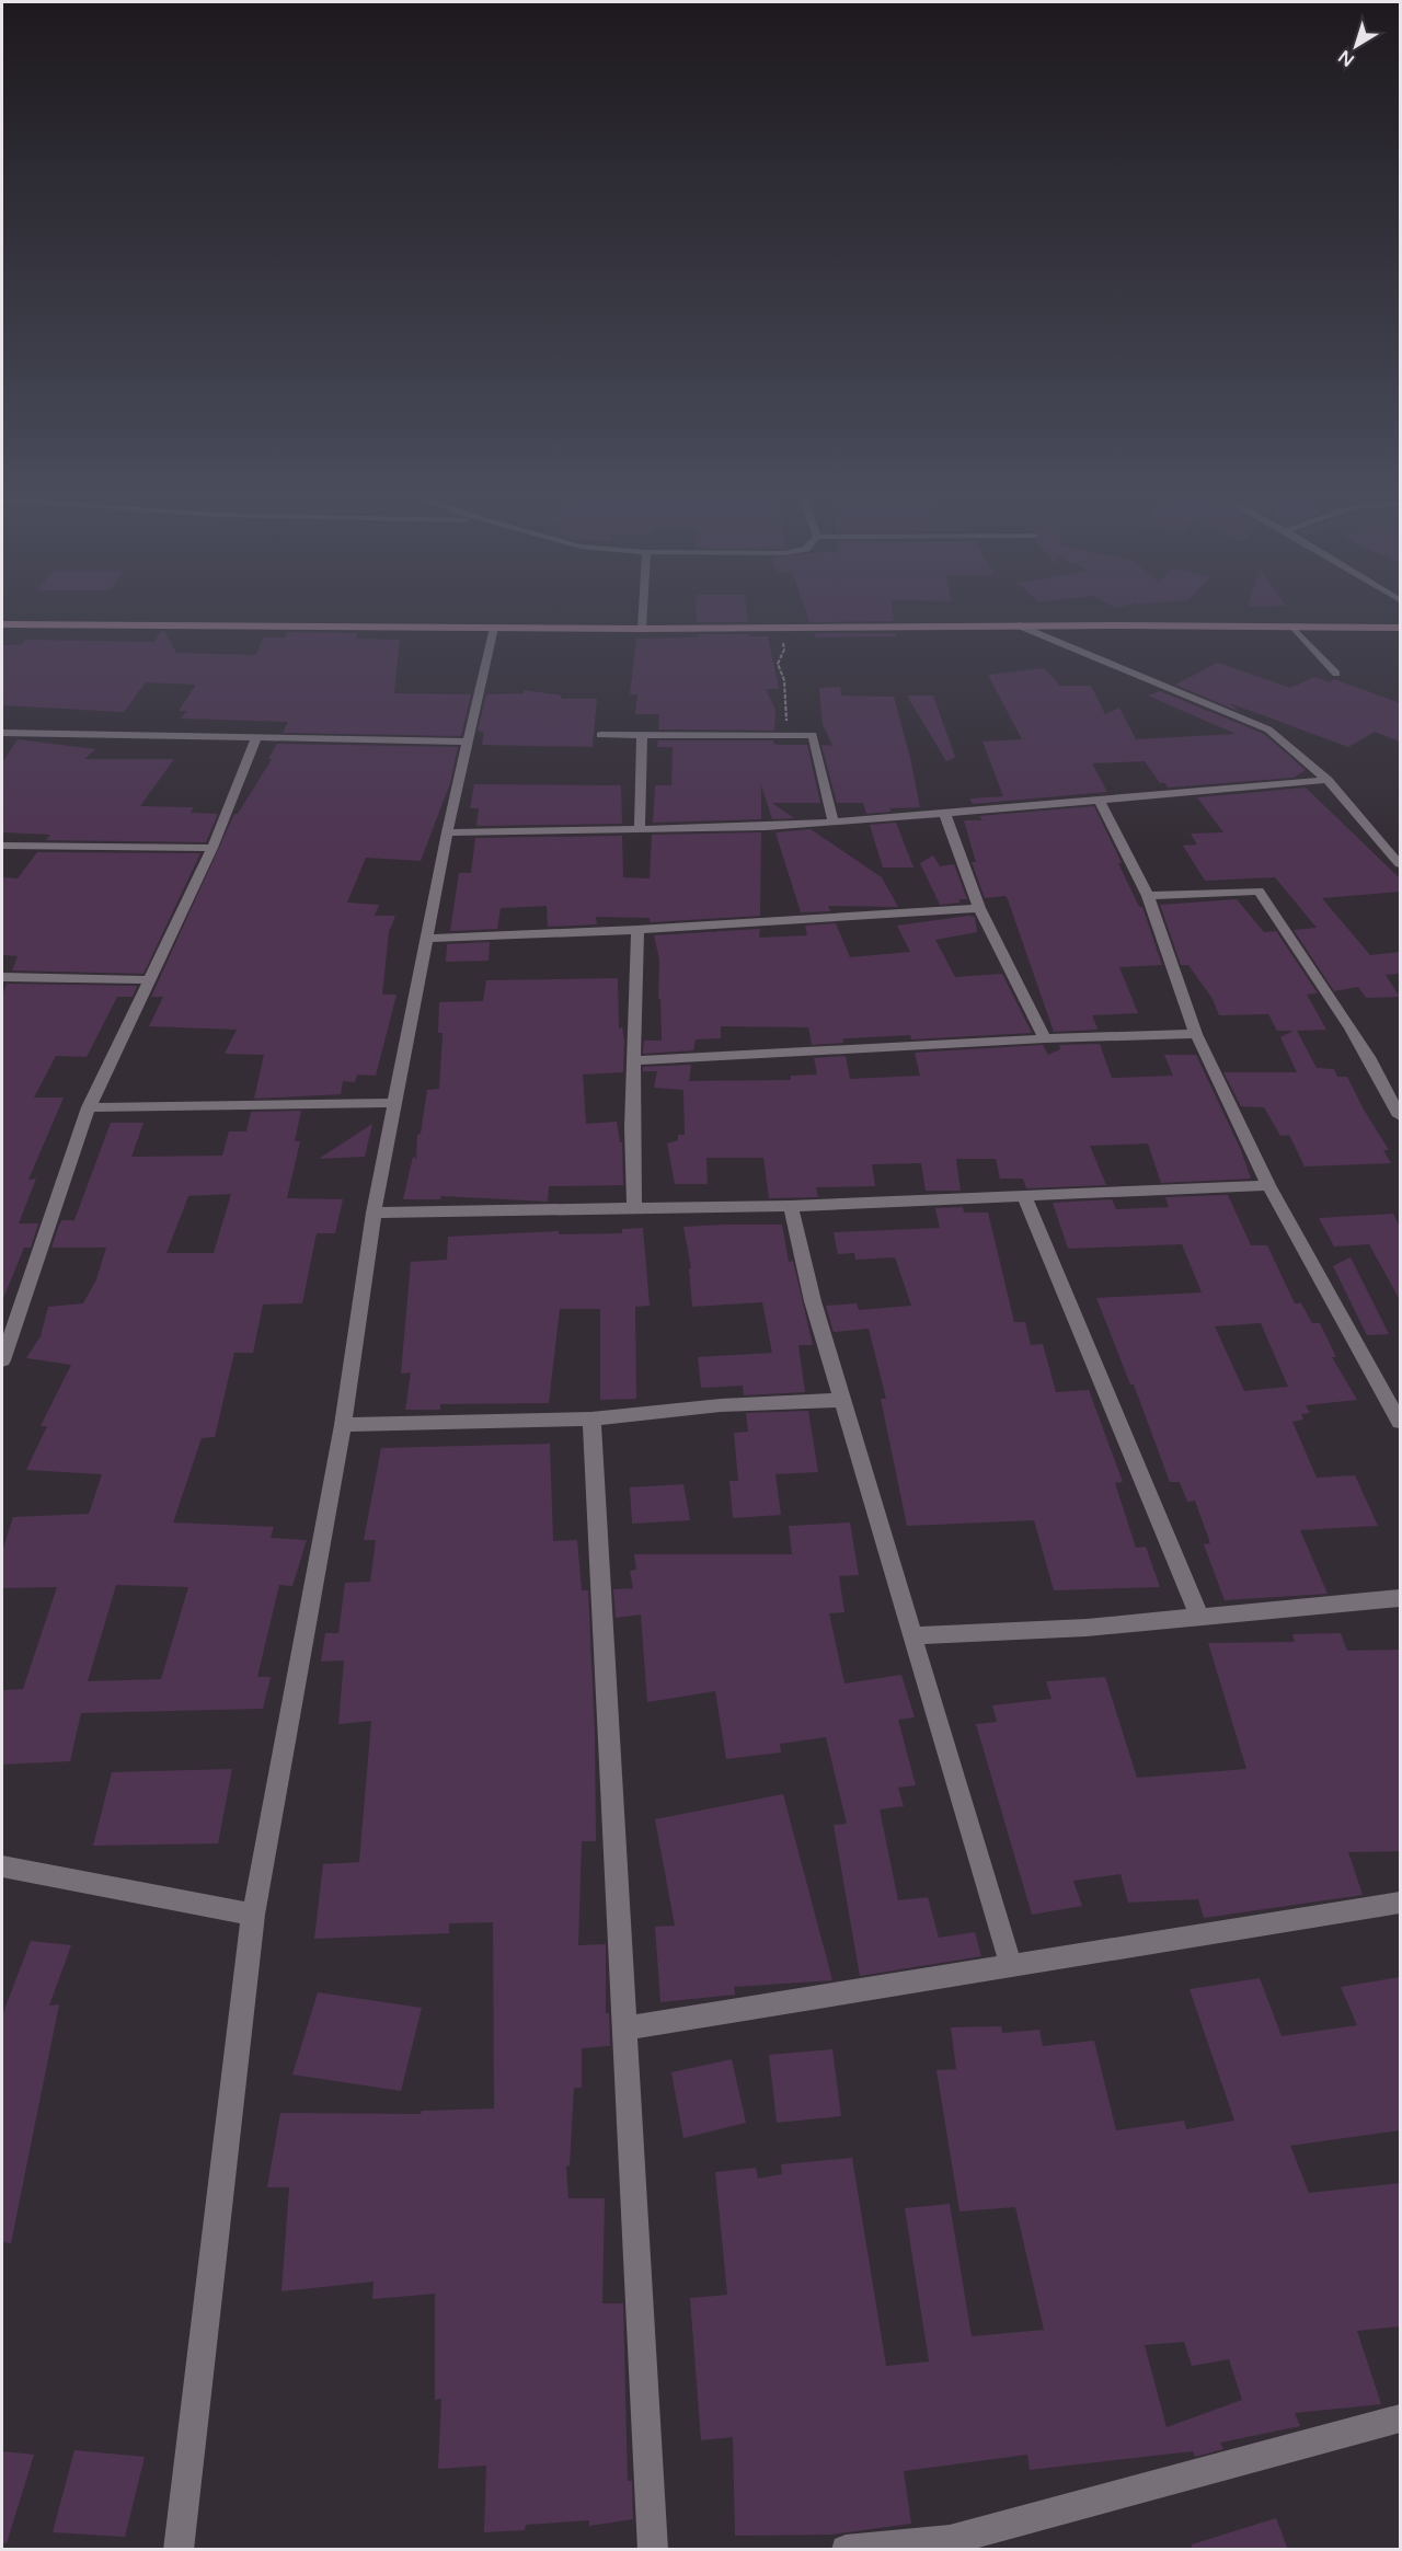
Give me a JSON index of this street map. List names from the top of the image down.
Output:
{
  "north": "bottom left"
}
